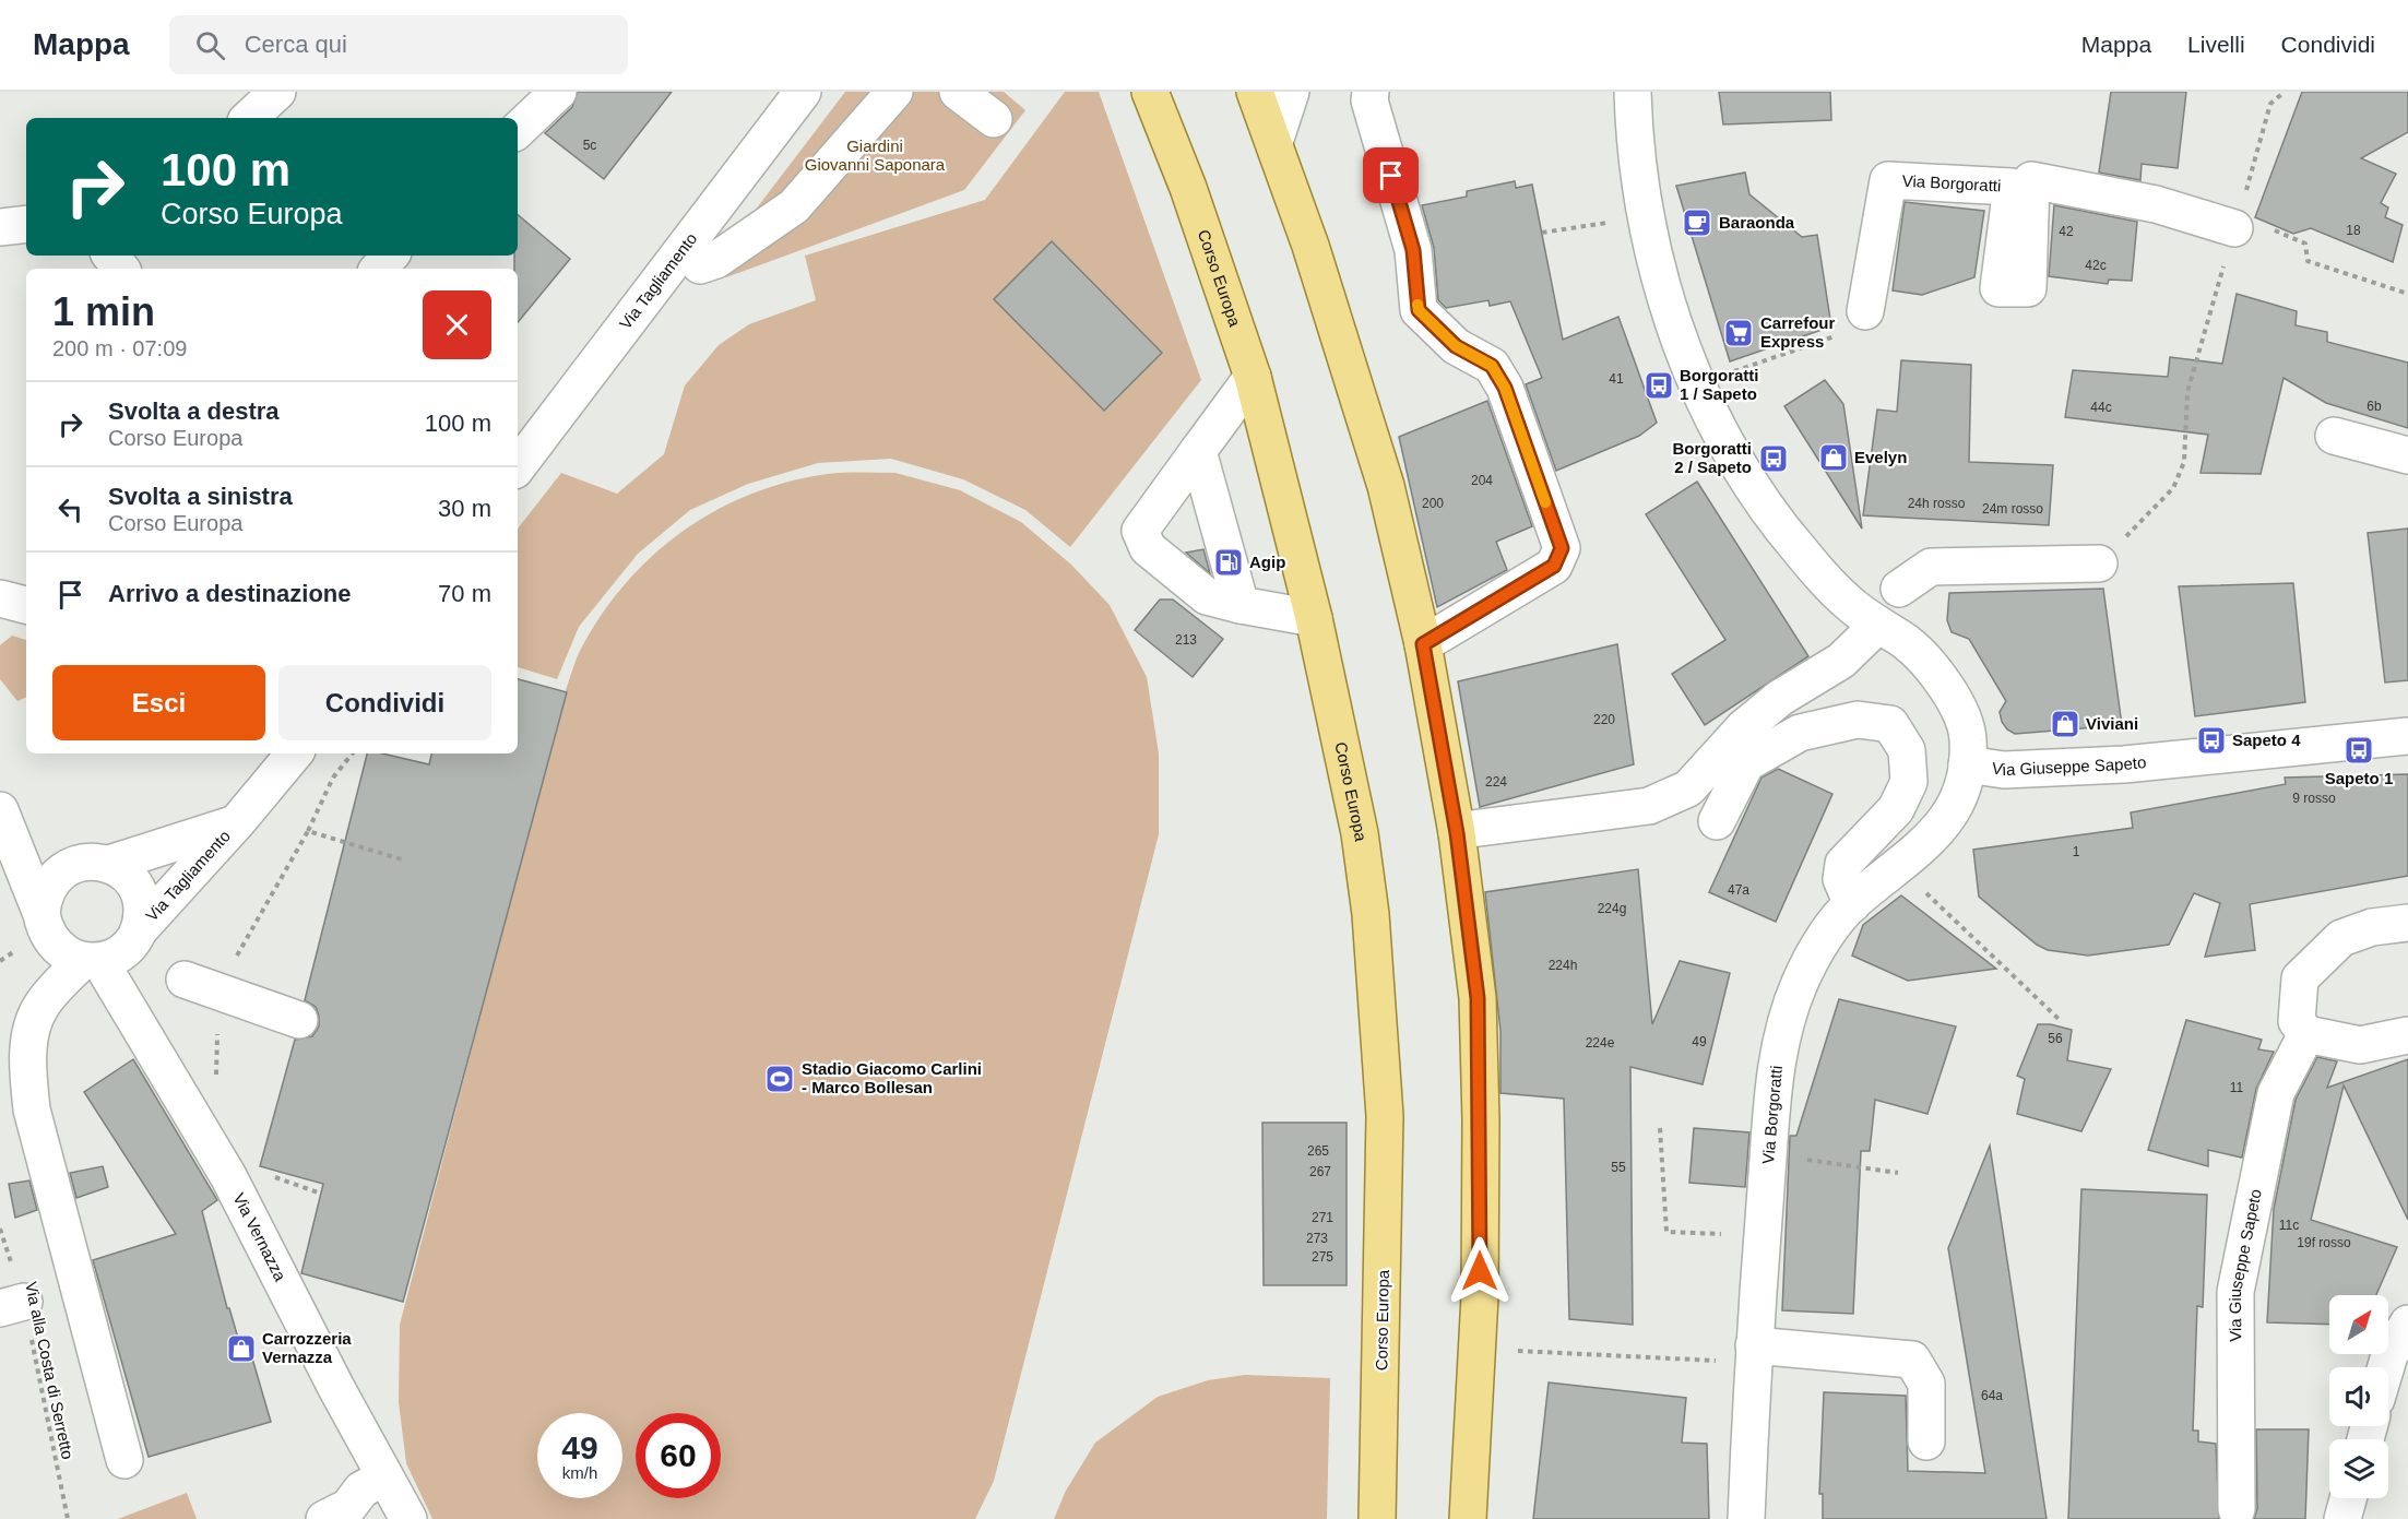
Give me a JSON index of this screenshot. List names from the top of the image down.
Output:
{
  "streets": {
    "main road": ["Corso Europa"],
    "street": [
      "Via Borgoratti",
      "Via Tagliamento",
      "Via Giuseppe Sapeto",
      "Via Vernazza"
    ],
    "path": ["Via alla Costa di Serretto"]
  },
  "crossings": [
    ["Via Borgoratti", "Via Giuseppe Sapeto"],
    ["Via Tagliamento", "Via Vernazza"]
  ],
  "parks": ["Giardini Giovanni Saponara"],
  "places": {
    "cafe": ["Baraonda"],
    "supermarket": ["Carrefour Express"],
    "bus stop": [
      "Borgoratti 1 / Sapeto",
      "Borgoratti 2 / Sapeto",
      "Sapeto 4",
      "Sapeto 1"
    ],
    "shop": ["Evelyn", "Viviani", "Carrozzeria Vernazza"],
    "fuel station": ["Agip"],
    "sports": ["Stadio Giacomo Carlini - Marco Bollesan"]
  },
  "house_numbers": [
    "5c",
    "18",
    "42",
    "42c",
    "41",
    "6b",
    "44c",
    "204",
    "200",
    "24h rosso",
    "24m rosso",
    "213",
    "220",
    "224",
    "9 rosso",
    "1",
    "47a",
    "224g",
    "224h",
    "56",
    "49",
    "224e",
    "11",
    "265",
    "55",
    "267",
    "271",
    "11c",
    "273",
    "19f rosso",
    "275",
    "64a"
  ],
  "north": "top right",
  "page": {
    "header": "Mappa",
    "search": "Cerca qui",
    "nav": ["Mappa", "Livelli", "Condividi"],
    "turn": ["100 m", "Corso Europa"],
    "heading": ["1 min", "200 m · 07:09"],
    "list": [
      {
        "name": "Svolta a destra",
        "note": "Corso Europa",
        "value": "100 m"
      },
      {
        "name": "Svolta a sinistra",
        "note": "Corso Europa",
        "value": "30 m"
      },
      {
        "name": "Arrivo a destinazione",
        "value": "70 m"
      }
    ],
    "buttons": ["Esci", "Condividi"],
    "speed": "49 km/h",
    "limit": "60"
  }
}
